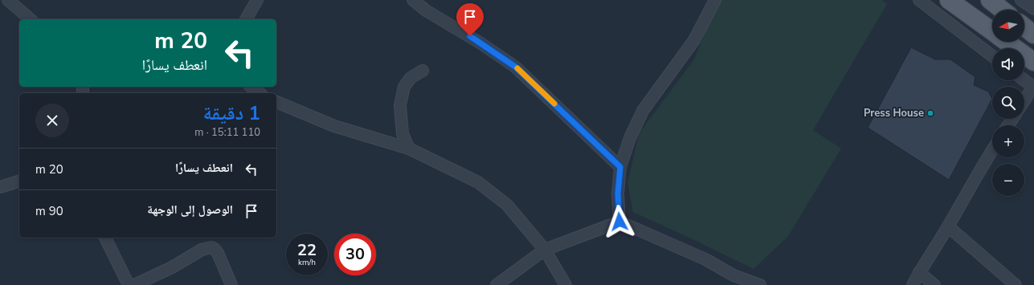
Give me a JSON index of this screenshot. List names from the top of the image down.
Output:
{
  "places": ["Press House"],
  "north": "left",
  "page": {
    "map_buttons": ["+", "−"],
    "turn": ["20 m", "انعطف يسارًا"],
    "heading": ["1 دقيقة", "110 m · 15:11"],
    "list": [
      {
        "name": "انعطف يسارًا",
        "value": "20 m"
      },
      {
        "name": "الوصول إلى الوجهة",
        "value": "90 m"
      }
    ],
    "speed": "22 km/h",
    "limit": "30"
  }
}
